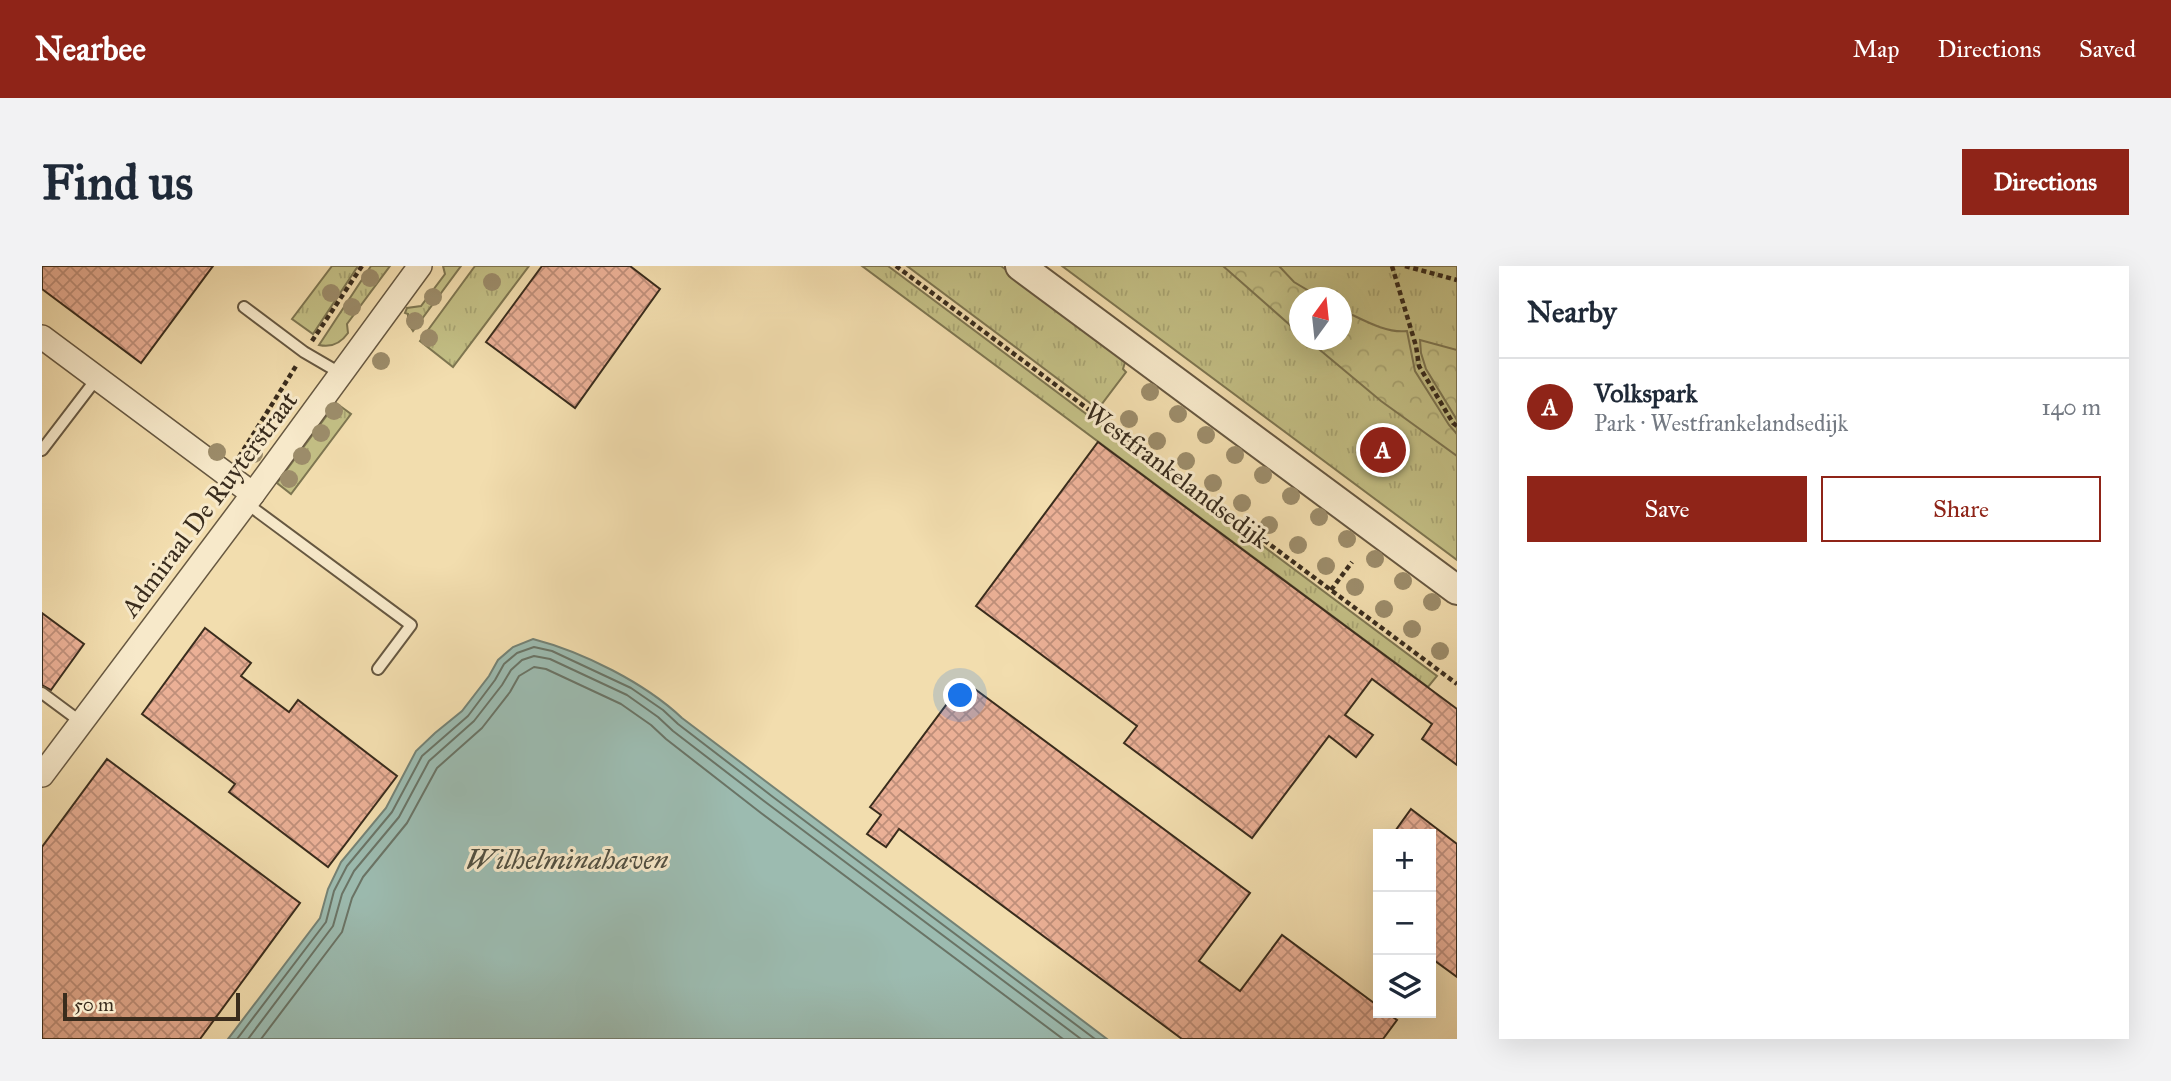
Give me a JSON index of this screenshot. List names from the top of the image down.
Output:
{
  "streets": {
    "street": ["Admiraal De Ruyterstraat"],
    "path": ["Westfrankelandsedijk"]
  },
  "water": ["Wilhelminahaven"],
  "scale_bar": "50 m",
  "north": "top",
  "page": {
    "header": "Nearbee",
    "nav": ["Map", "Directions", "Saved"],
    "buttons": [
      "Directions",
      ["Save", "Share"]
    ],
    "title": "Find us",
    "heading": "Nearby",
    "list": [
      {
        "mark": "A",
        "name": "Volkspark",
        "note": "Park · Westfrankelandsedijk",
        "value": "140 m"
      }
    ],
    "pins": "A",
    "map_buttons": ["+", "−"],
    "scale": "50 m"
  }
}
